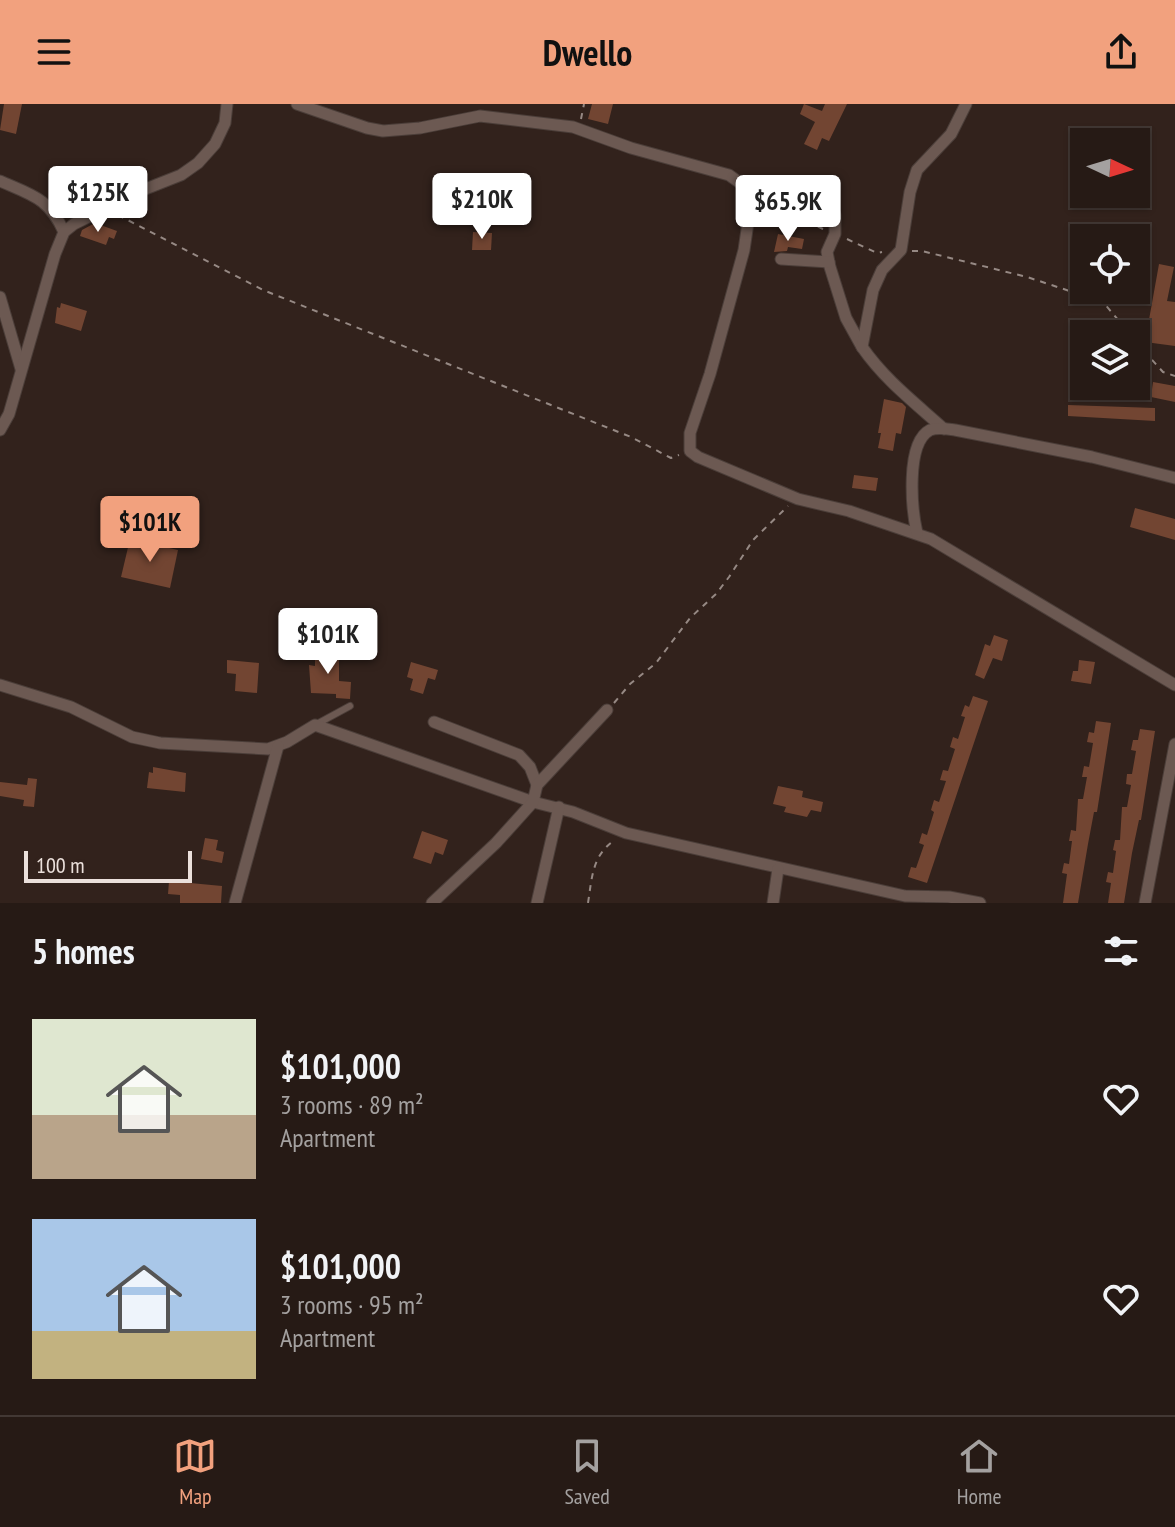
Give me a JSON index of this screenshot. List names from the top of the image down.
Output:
{
  "scale_bar": "100 m",
  "north": "right",
  "page": {
    "header": "Dwello",
    "price": [
      "$125K",
      "$210K",
      "$65.9K",
      "$101K",
      "$101K"
    ],
    "scale": "100 m",
    "heading": "5 homes",
    "list": [
      {
        "name": "$101,000",
        "note": "3 rooms · 89 m² · Apartment"
      },
      {
        "name": "$101,000",
        "note": "3 rooms · 95 m² · Apartment"
      }
    ],
    "tabs": ["Map", "Saved", "Home"]
  }
}
